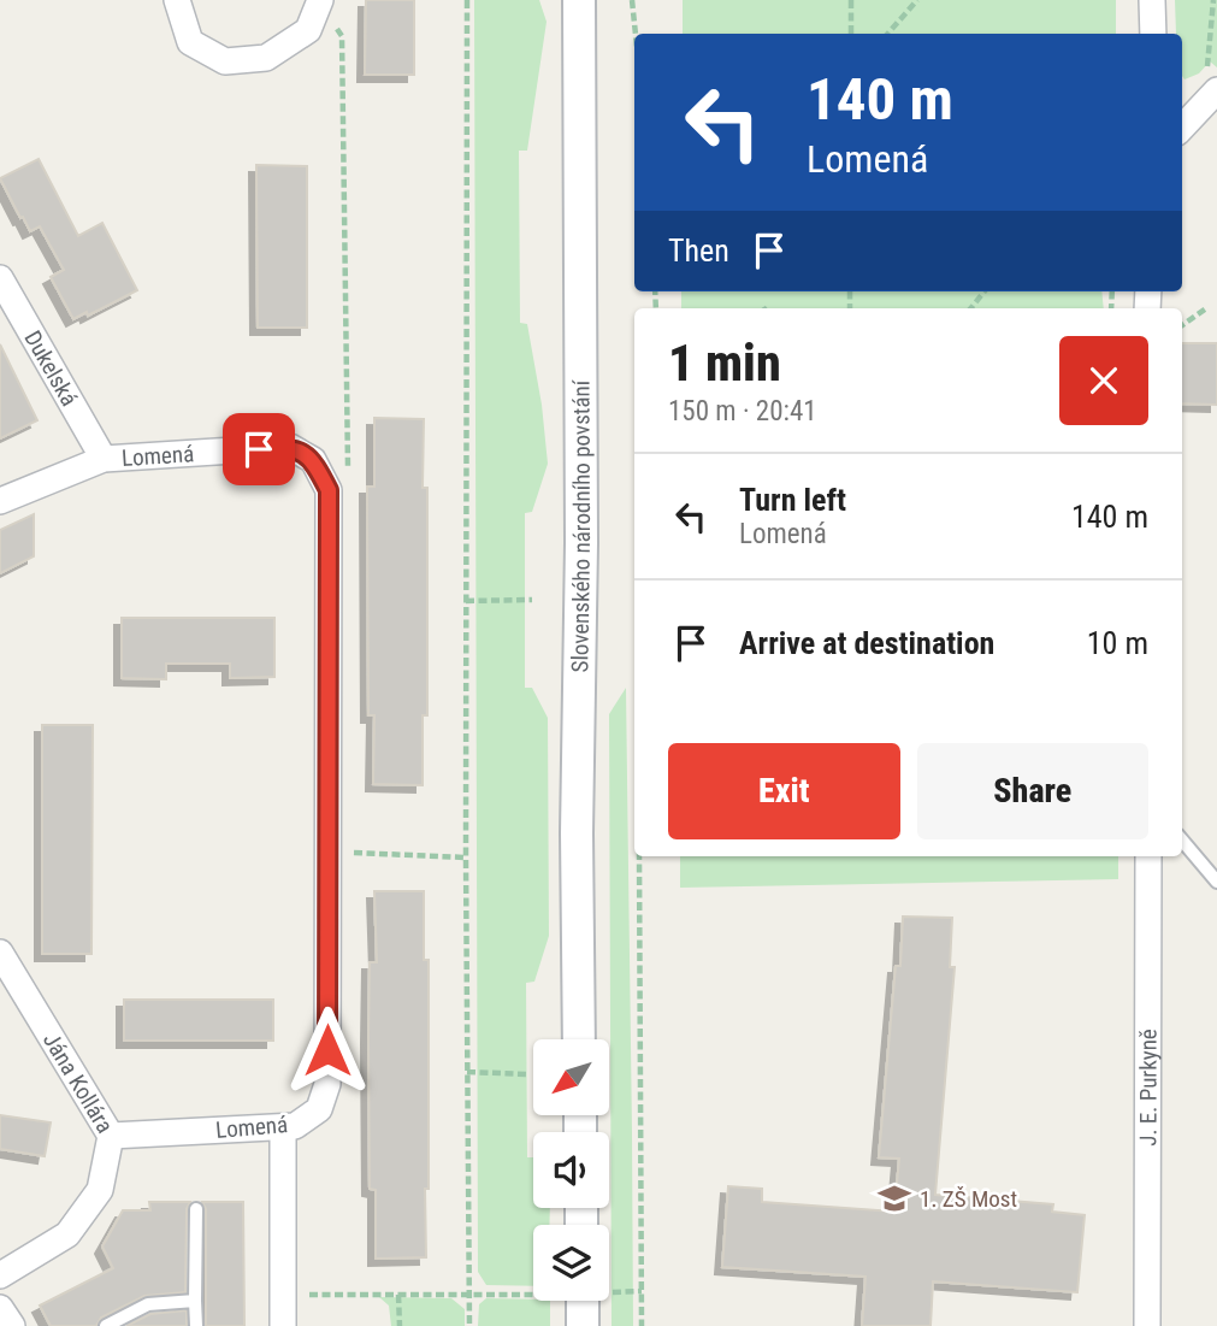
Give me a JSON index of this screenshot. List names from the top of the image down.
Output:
{
  "streets": {
    "street": [
      "Dukelská",
      "Lomená",
      "Slovenského národního povstání",
      "Jána Kollára",
      "J. E. Purkyně"
    ]
  },
  "crossings": [
    ["Dukelská", "Lomená"],
    ["Lomená", "Jána Kollára"]
  ],
  "places": {
    "school or university": ["1. ZŠ Most"]
  },
  "north": "bottom left",
  "page": {
    "turn": ["140 m", "Lomená"],
    "then": "Then",
    "heading": ["1 min", "150 m · 20:41"],
    "list": [
      {
        "name": "Turn left",
        "note": "Lomená",
        "value": "140 m"
      },
      {
        "name": "Arrive at destination",
        "value": "10 m"
      }
    ],
    "buttons": ["Exit", "Share"]
  }
}
